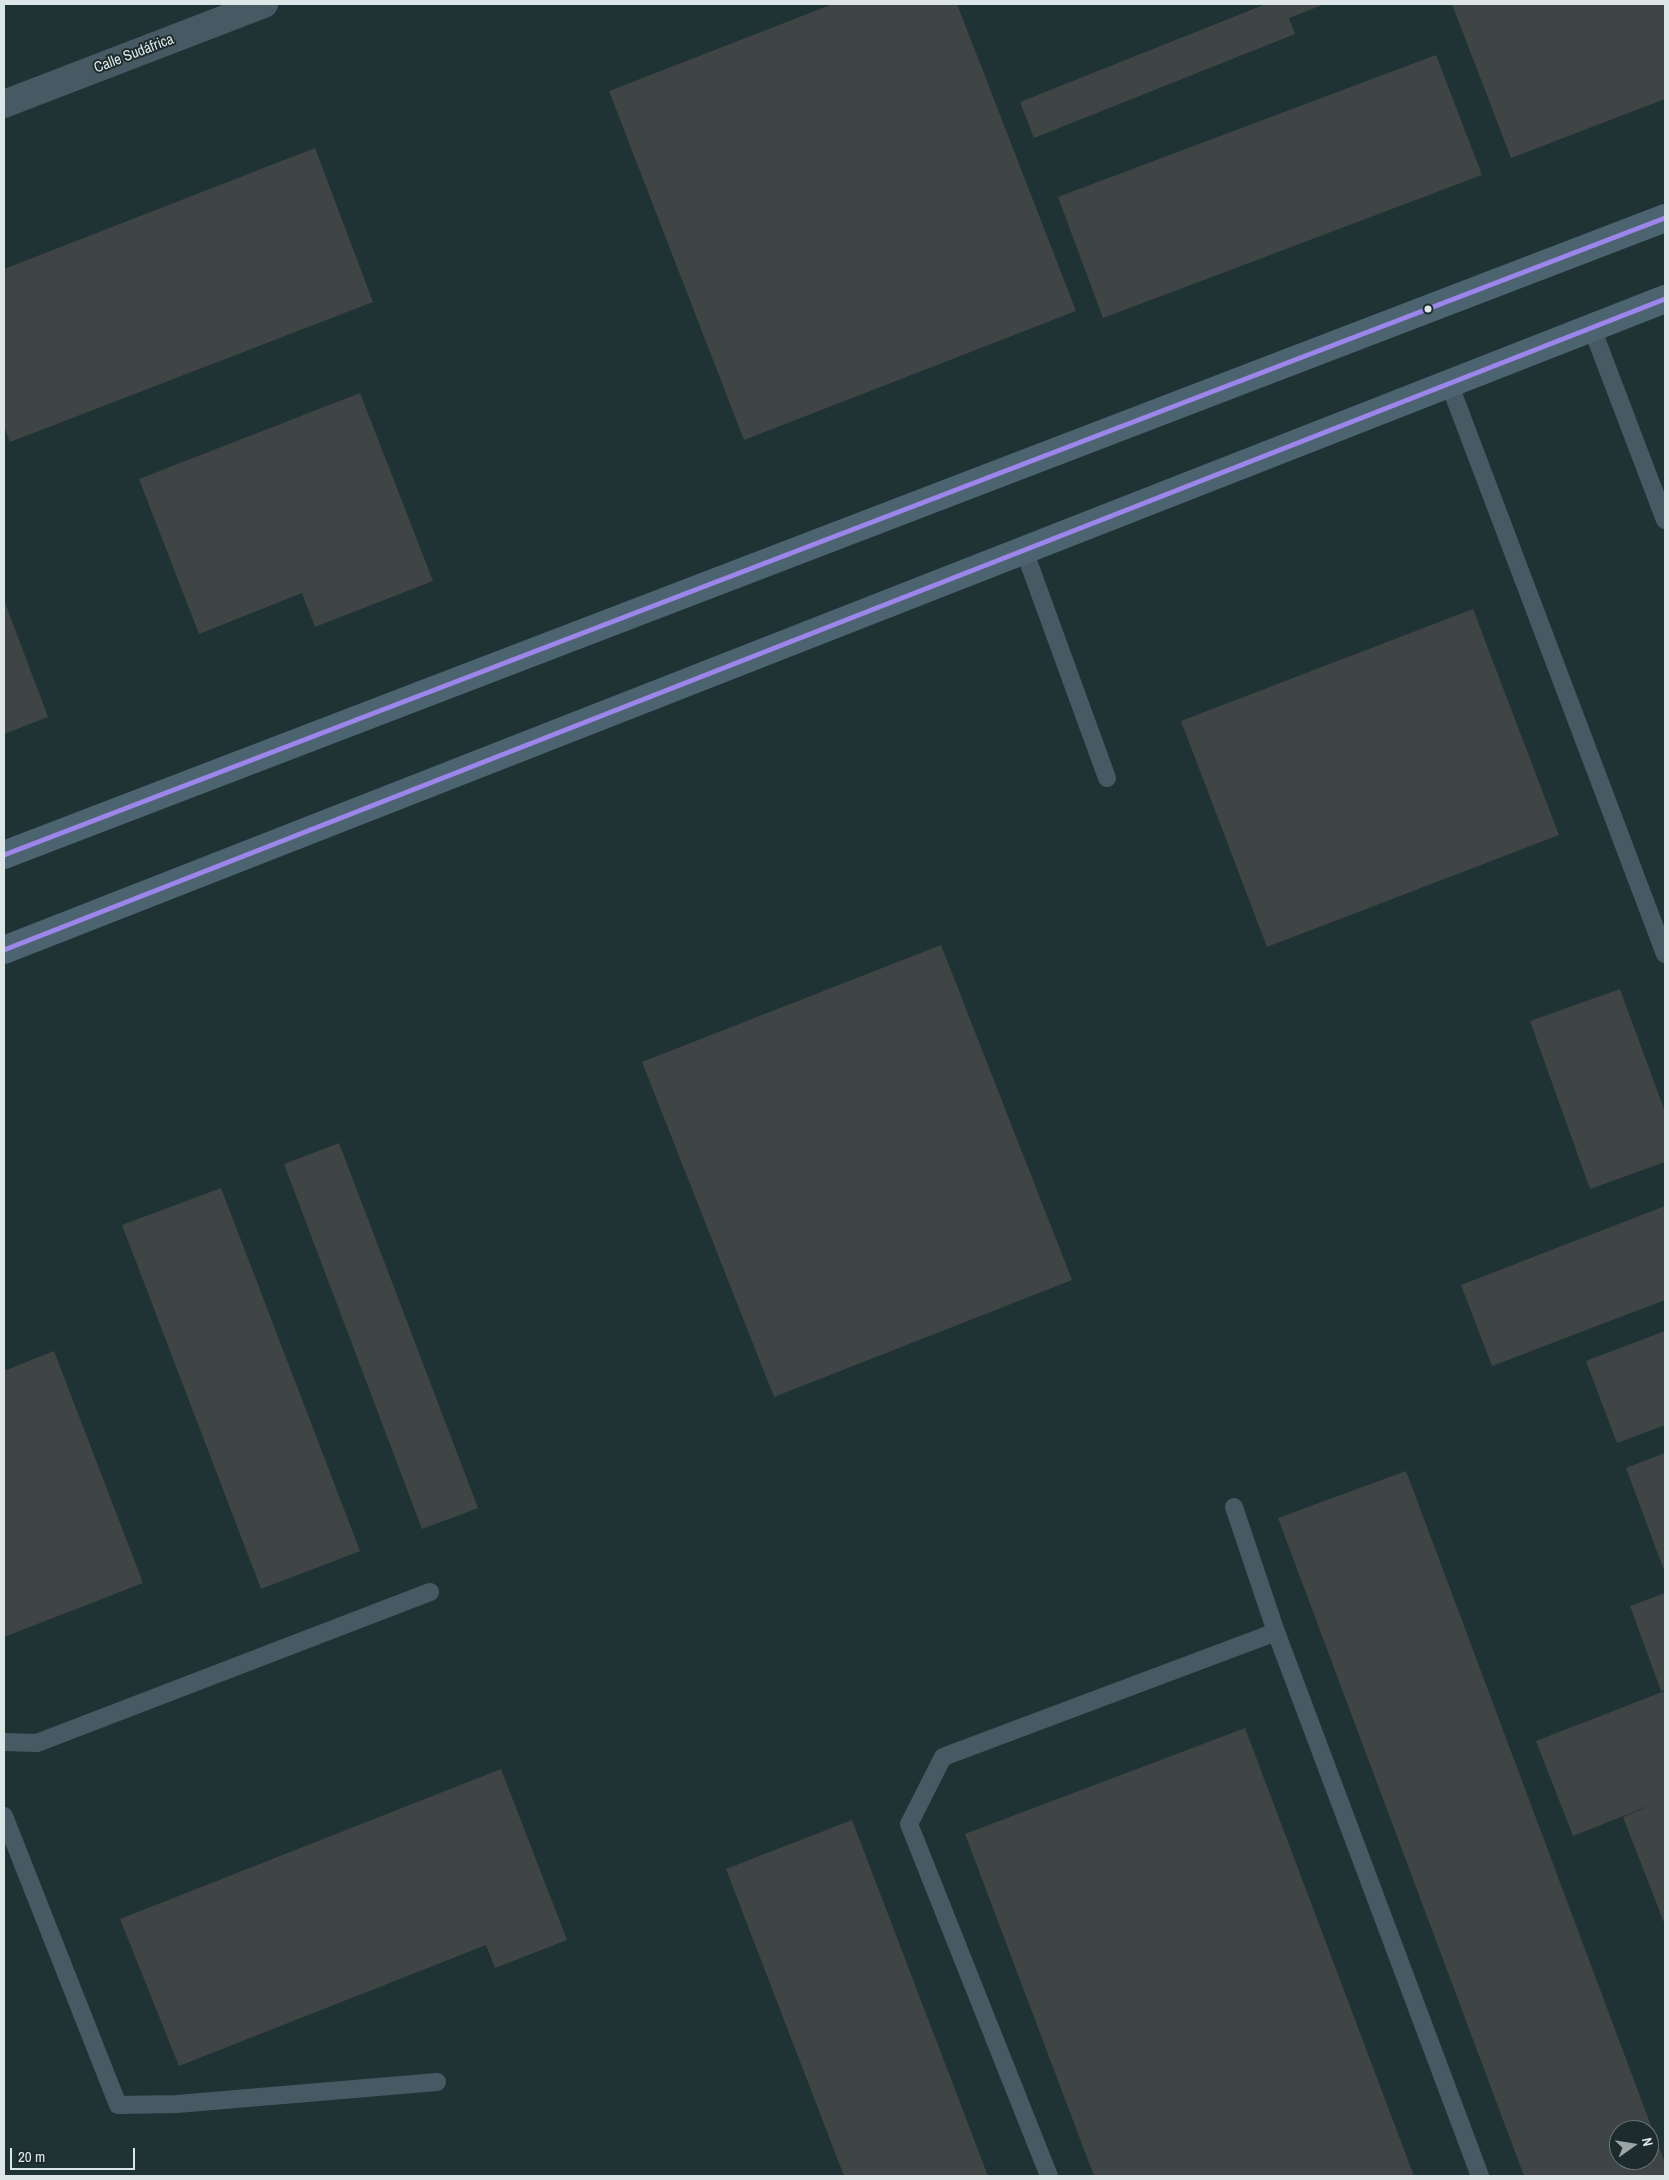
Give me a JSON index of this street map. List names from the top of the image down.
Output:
{
  "streets": {
    "street": ["Calle Sudáfrica"]
  },
  "scale_bar": "20 m",
  "north": "right"
}
